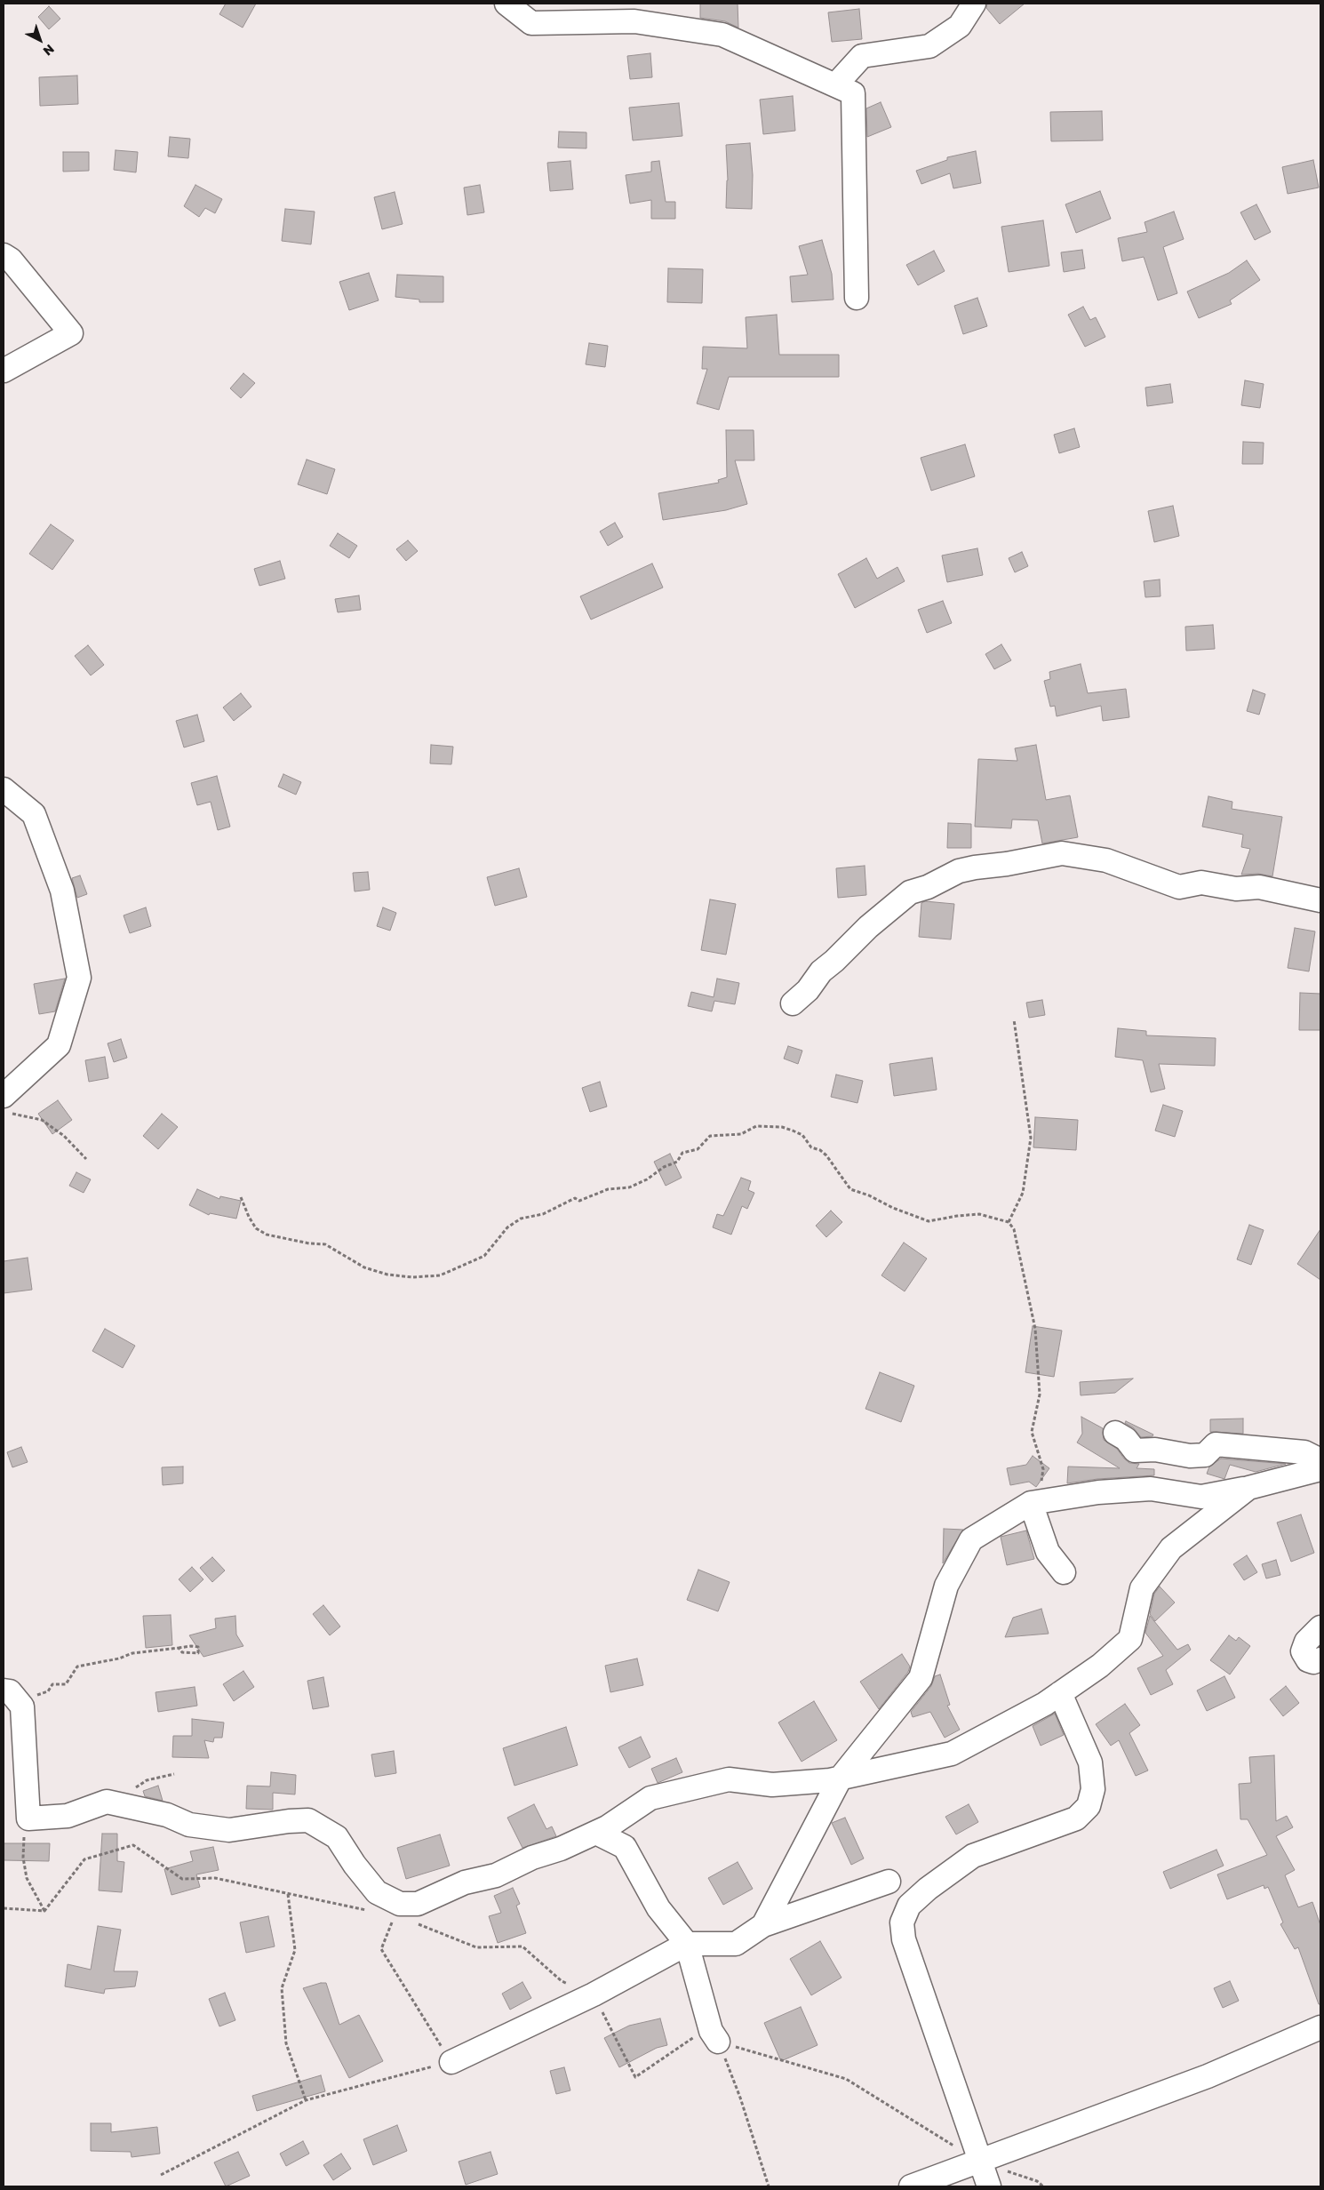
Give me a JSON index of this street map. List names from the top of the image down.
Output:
{
  "north": "bottom right"
}
